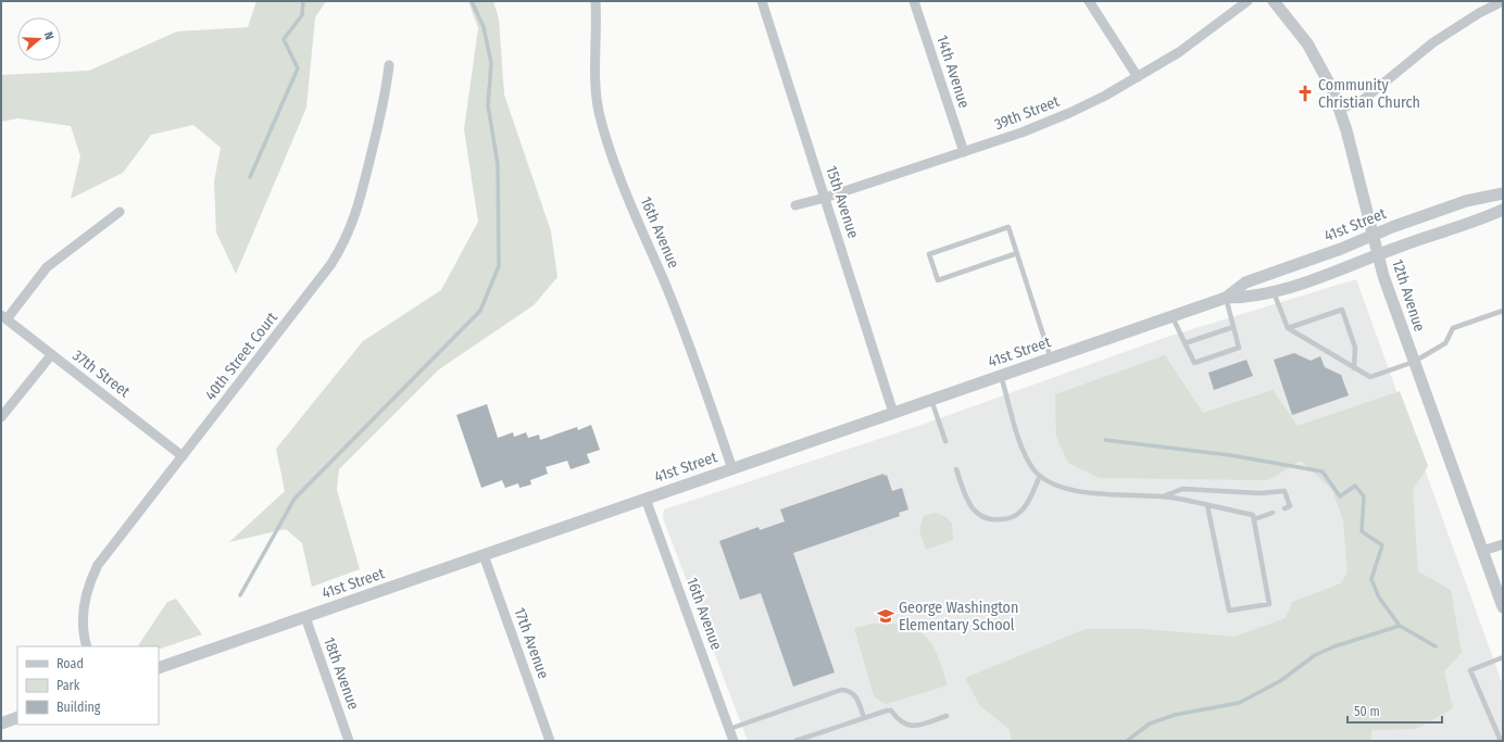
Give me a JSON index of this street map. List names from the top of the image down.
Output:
{
  "streets": {
    "street": [
      "14th Avenue",
      "39th Street",
      "15th Avenue",
      "41st Street",
      "16th Avenue",
      "12th Avenue",
      "40th Street Court",
      "37th Street",
      "17th Avenue",
      "18th Avenue"
    ]
  },
  "crossings": [
    ["14th Avenue", "39th Street"],
    ["39th Street", "15th Avenue"],
    ["15th Avenue", "41st Street"],
    ["41st Street", "16th Avenue"],
    ["41st Street", "12th Avenue"],
    ["41st Street", "17th Avenue"],
    ["41st Street", "18th Avenue"],
    ["40th Street Court", "37th Street"]
  ],
  "places": {
    "church": ["Community Christian Church"],
    "school or university": ["George Washington Elementary School"]
  },
  "legend": ["Road", "Park", "Building"],
  "scale_bar": "50 m",
  "north": "right"
}
